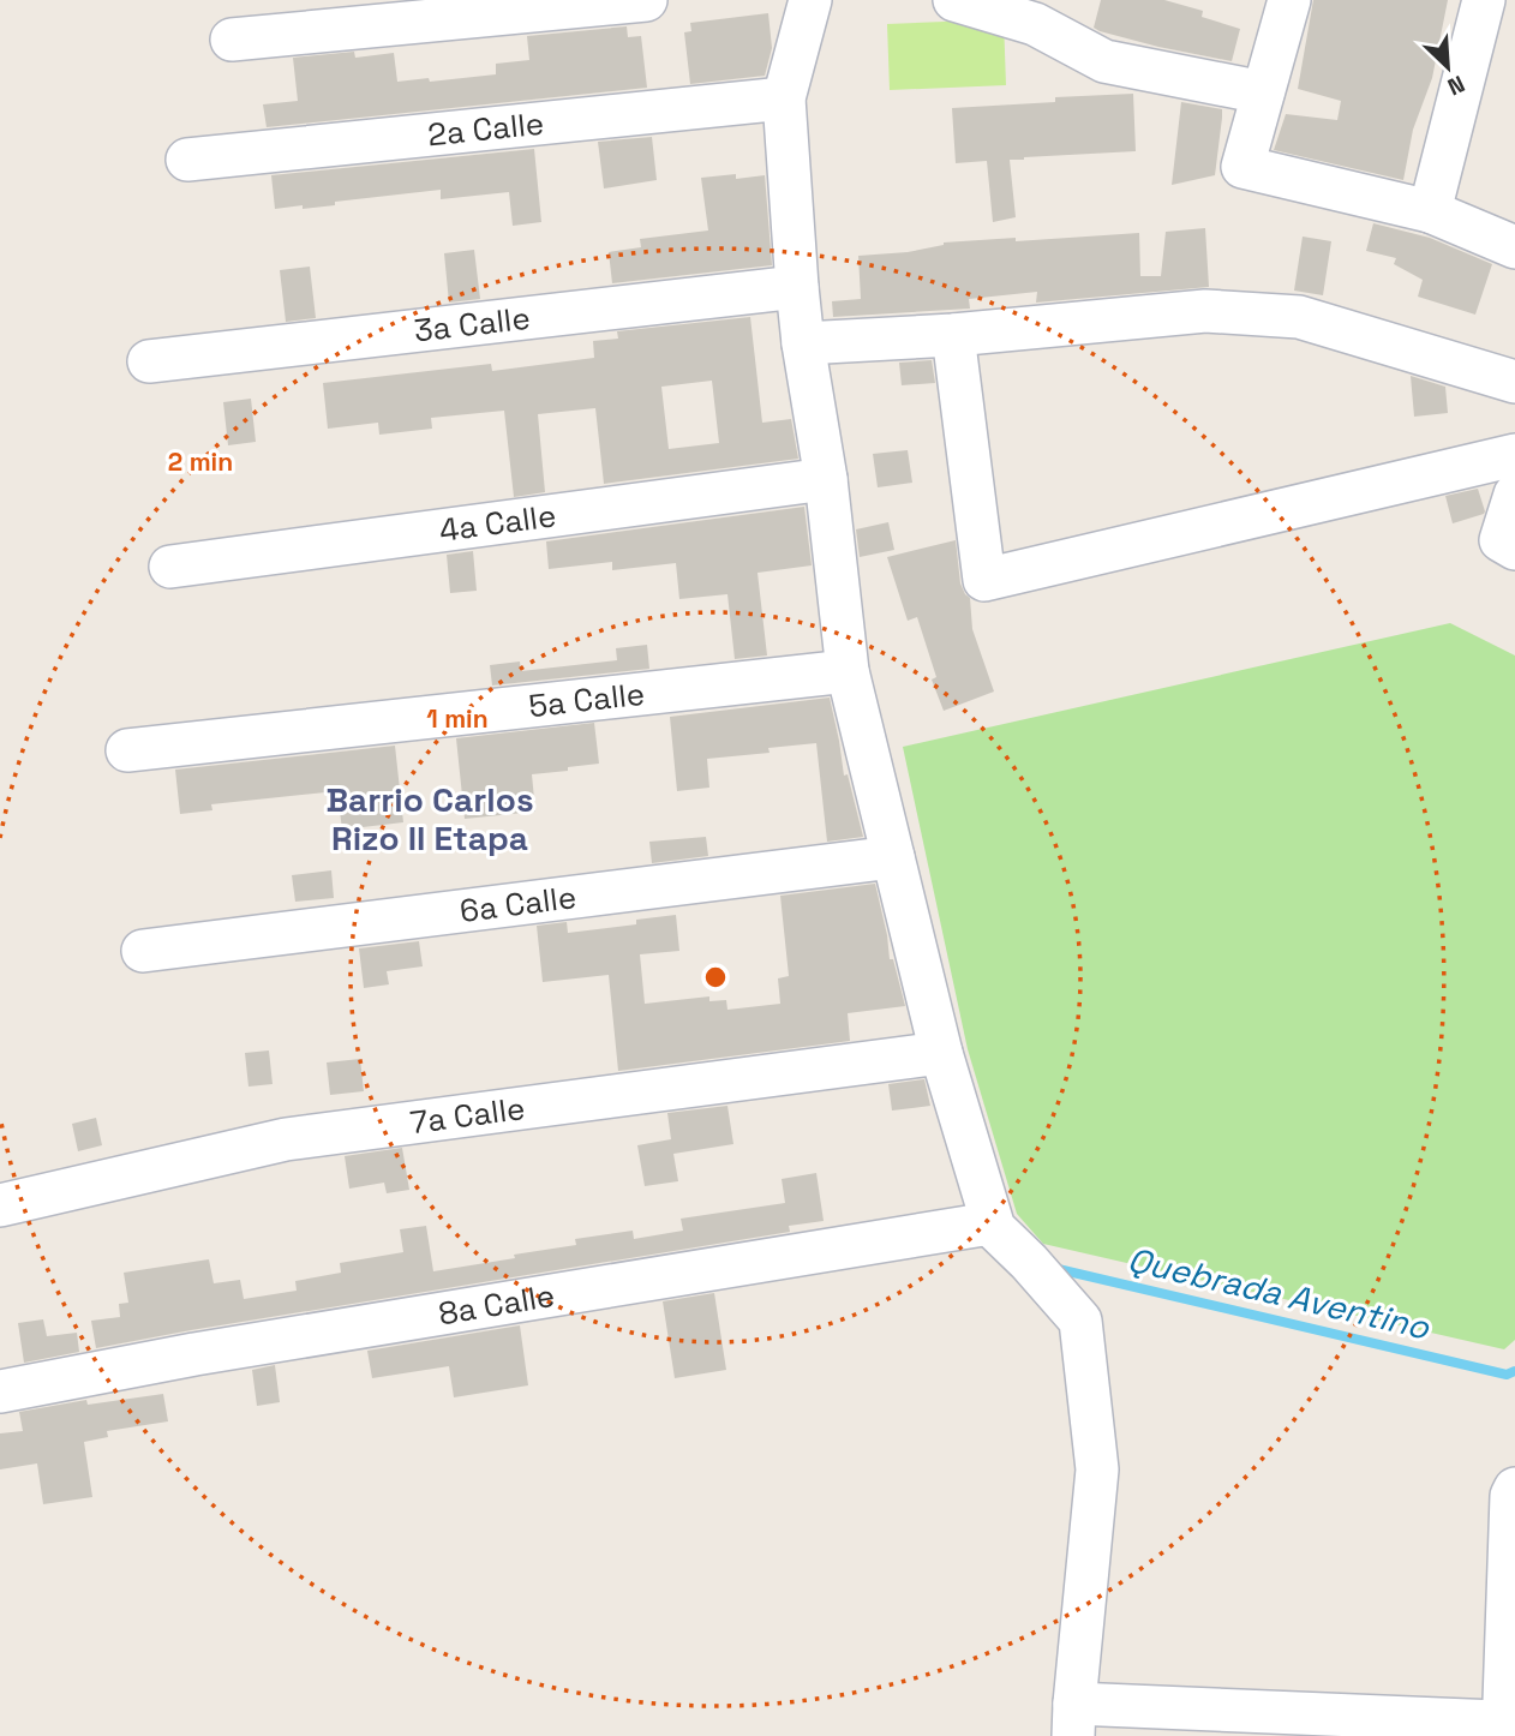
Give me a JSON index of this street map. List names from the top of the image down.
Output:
{
  "streets": {
    "street": [
      "2a Calle",
      "3a Calle",
      "4a Calle",
      "5a Calle",
      "6a Calle",
      "7a Calle",
      "8a Calle"
    ]
  },
  "districts": ["Barrio Carlos Rizo II Etapa"],
  "water": ["Quebrada Aventino"],
  "north": "bottom right",
  "rings": ["2 min", "1 min"]
}
